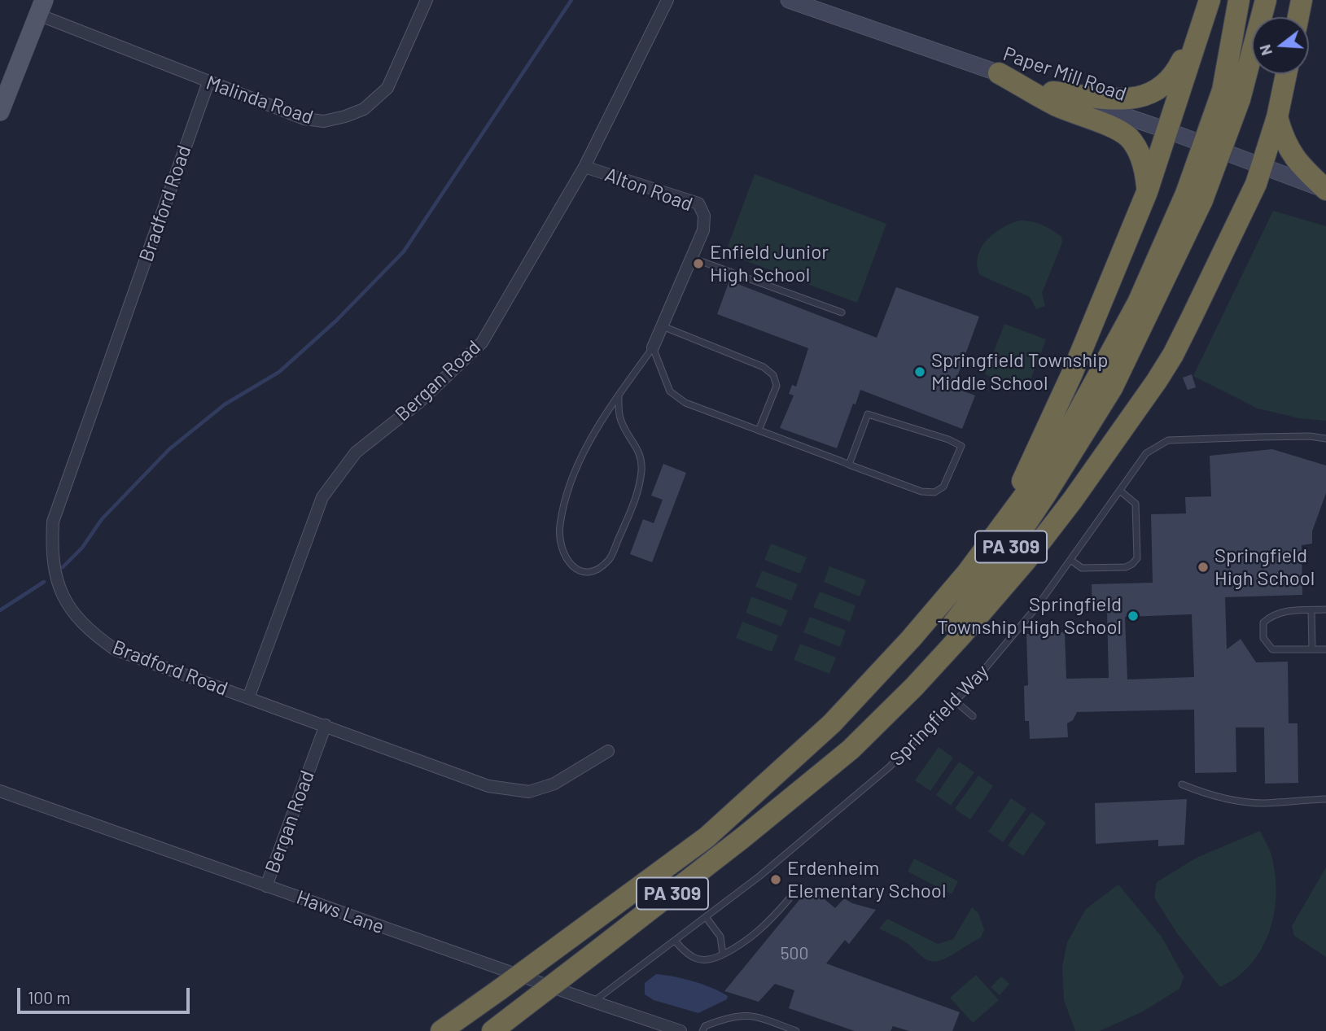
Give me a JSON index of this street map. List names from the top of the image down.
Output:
{
  "streets": {
    "highway": ["PA 309"],
    "main road": ["Paper Mill Road"],
    "street": [
      "Malinda Road",
      "Alton Road",
      "Bradford Road",
      "Bergan Road",
      "Haws Lane"
    ],
    "lane": ["Springfield Way"]
  },
  "crossings": [
    ["Malinda Road", "Bradford Road"],
    ["Alton Road", "Bergan Road"],
    ["Bradford Road", "Bergan Road"],
    ["Bergan Road", "Haws Lane"],
    ["Springfield Way", "Haws Lane"]
  ],
  "places": [
    "Enfield Junior High School",
    "Springfield Township Middle School",
    "Springfield High School",
    "Springfield Township High School",
    "Erdenheim Elementary School"
  ],
  "house_numbers": ["500"],
  "scale_bar": "100 m",
  "north": "left"
}
